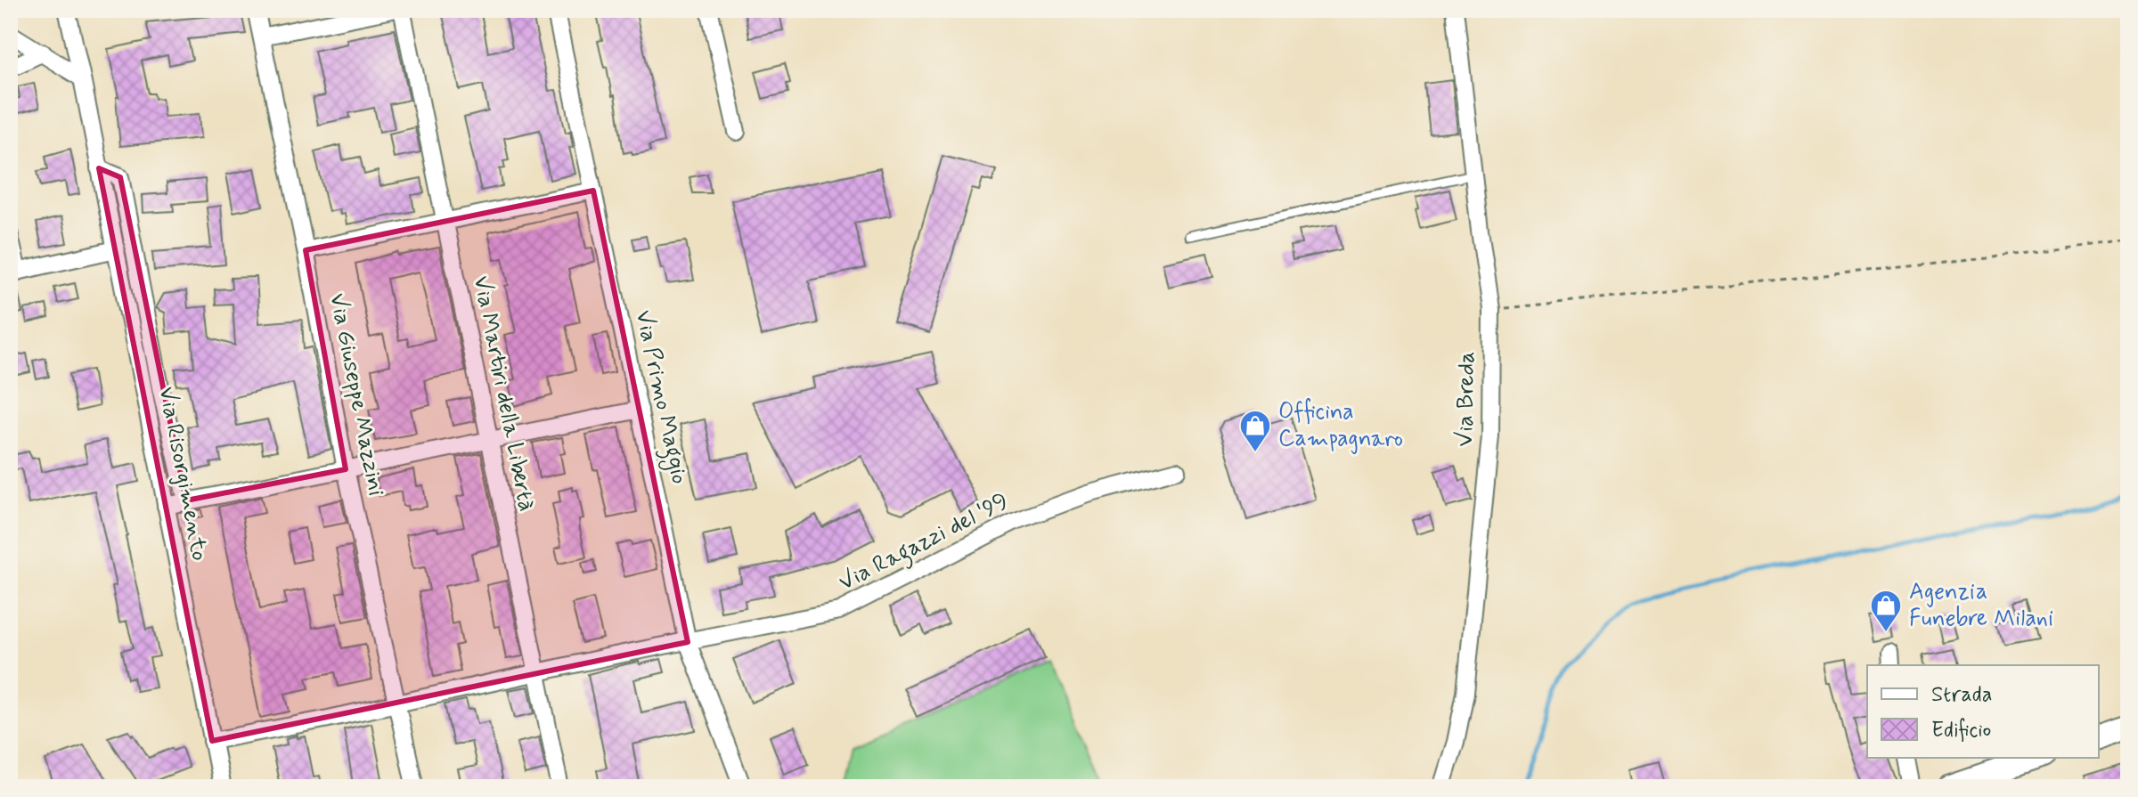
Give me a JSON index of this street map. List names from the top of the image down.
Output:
{
  "streets": {
    "street": [
      "Via Martiri della Libertà",
      "Via Giuseppe Mazzini",
      "Via Primo Maggio",
      "Via Breda",
      "Via Risorgimento",
      "Via Ragazzi del '99"
    ]
  },
  "crossings": [
    ["Via Martiri della Libertà", "Via Ragazzi del '99"],
    ["Via Giuseppe Mazzini", "Via Ragazzi del '99"],
    ["Via Primo Maggio", "Via Ragazzi del '99"],
    ["Via Risorgimento", "Via Ragazzi del '99"]
  ],
  "places": {
    "shop": ["Officina Campagnaro", "Agenzia Funebre Milani"]
  },
  "legend": ["Strada", "Edificio"]
}
